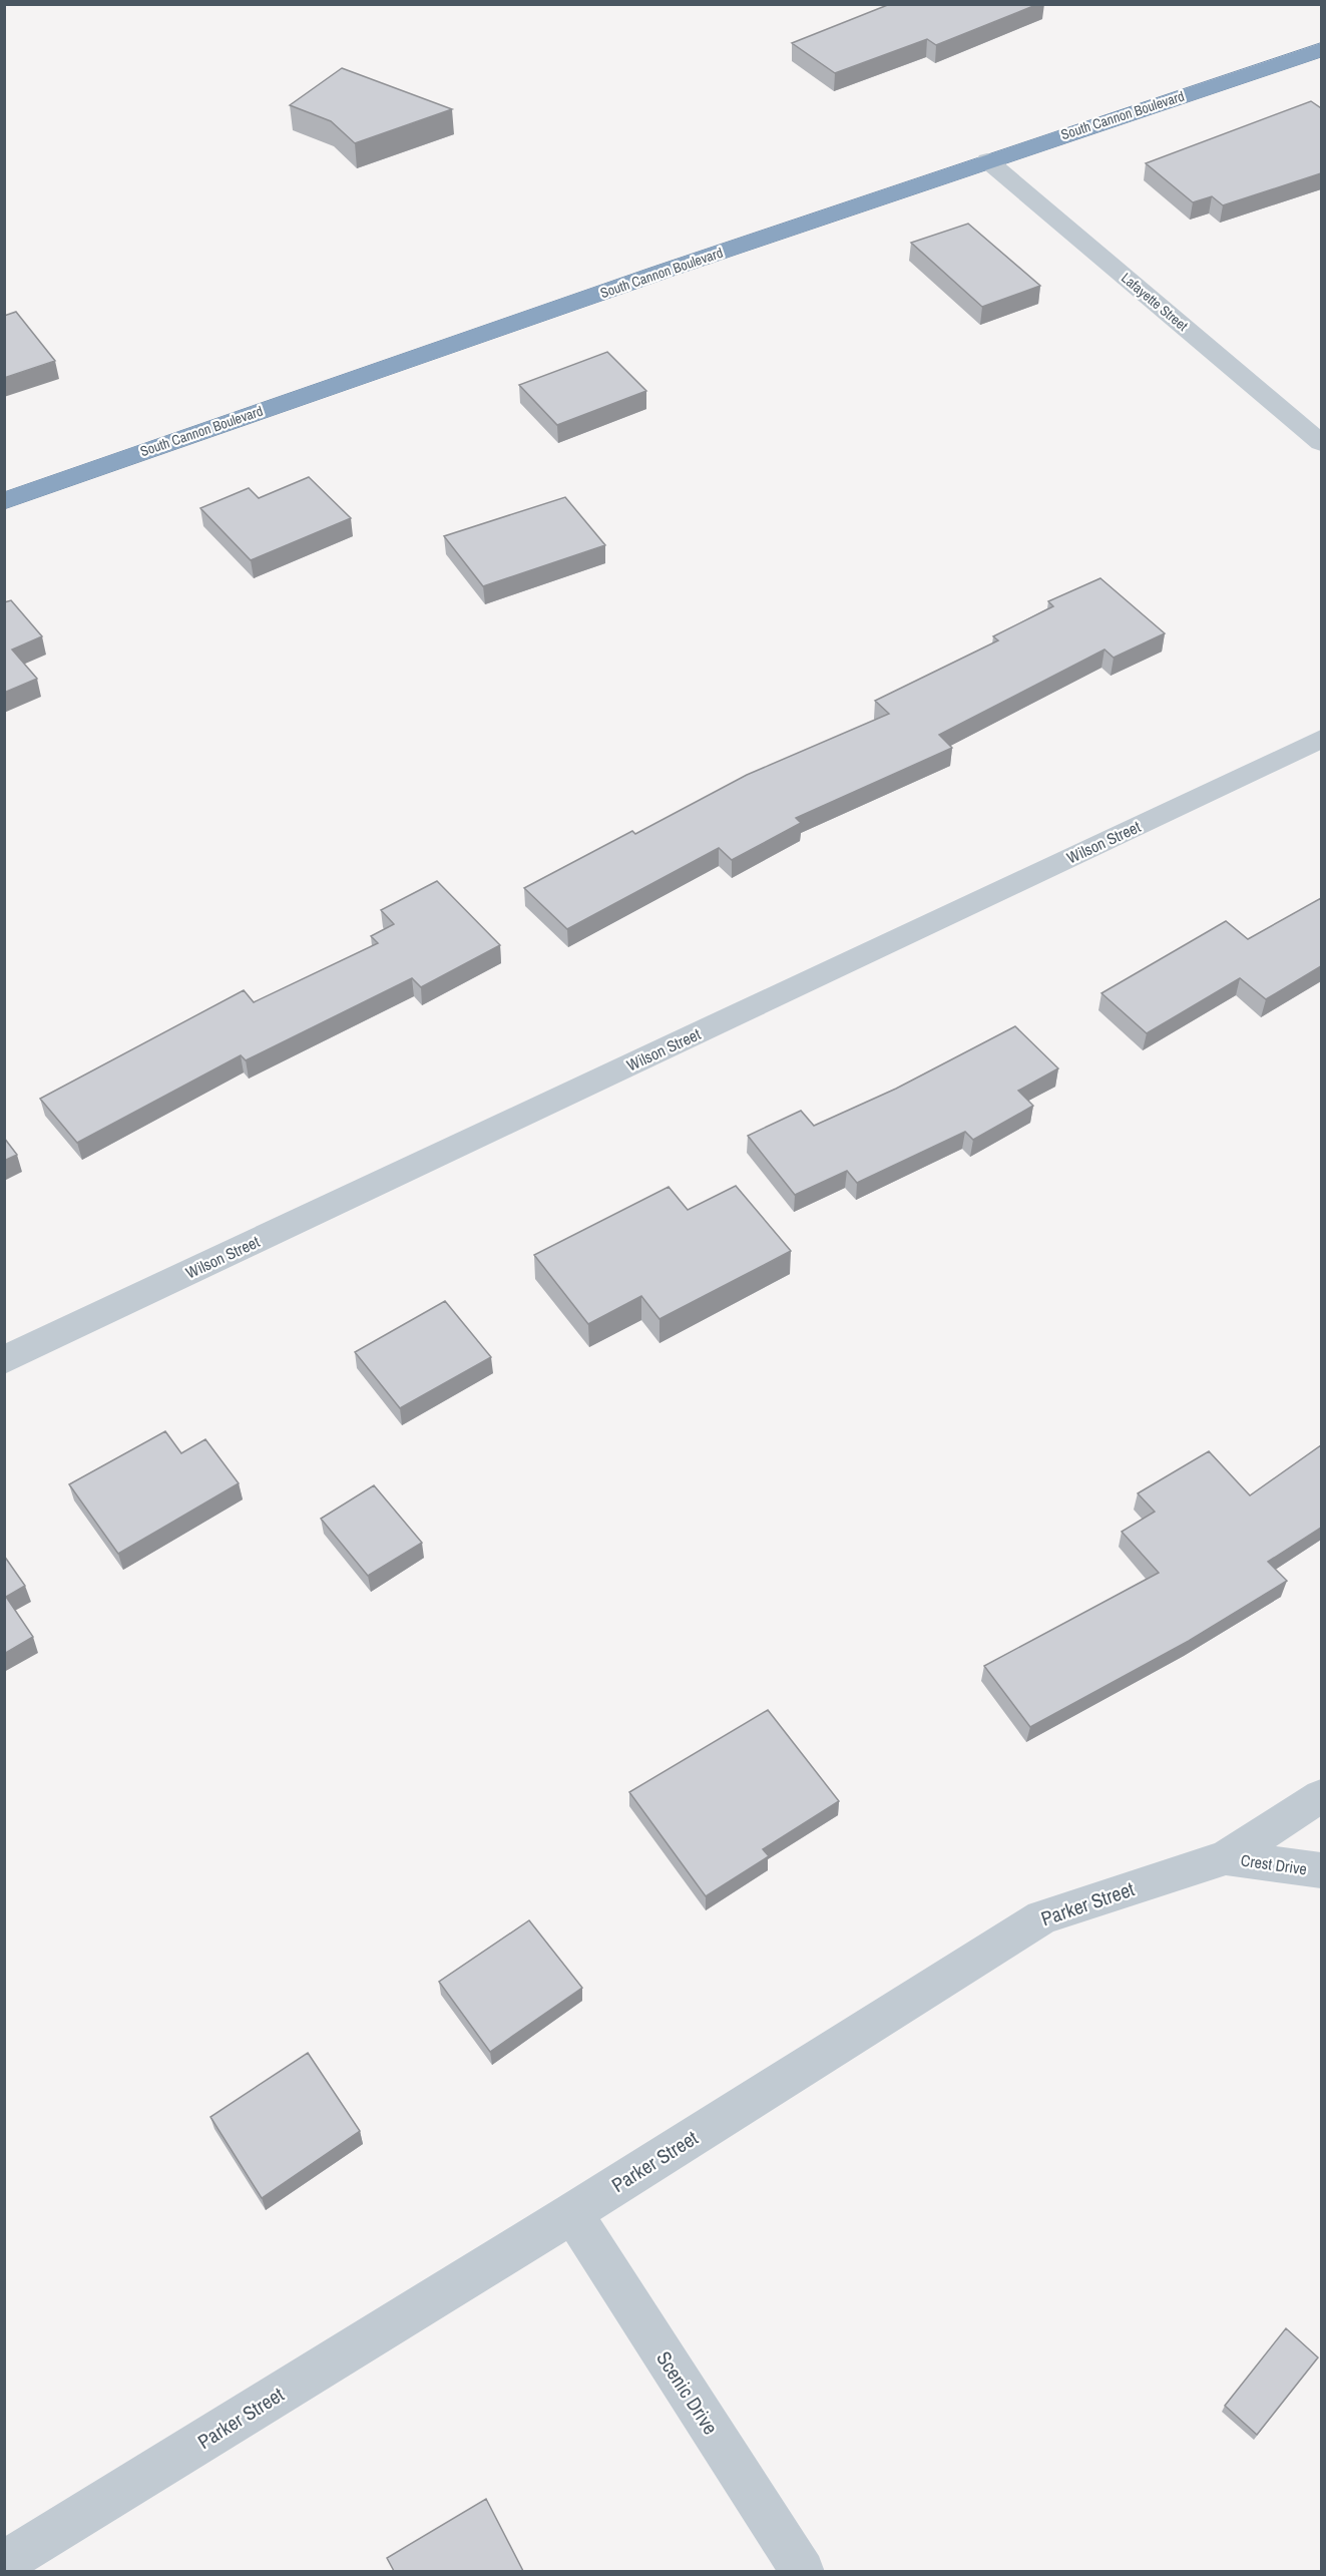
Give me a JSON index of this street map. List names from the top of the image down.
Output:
{
  "streets": {
    "highway": ["South Cannon Boulevard"],
    "street": [
      "Lafayette Street",
      "Wilson Street",
      "Crest Drive",
      "Parker Street",
      "Scenic Drive"
    ]
  },
  "crossings": [
    ["South Cannon Boulevard", "Lafayette Street"],
    ["Crest Drive", "Parker Street"],
    ["Parker Street", "Scenic Drive"]
  ]
}
